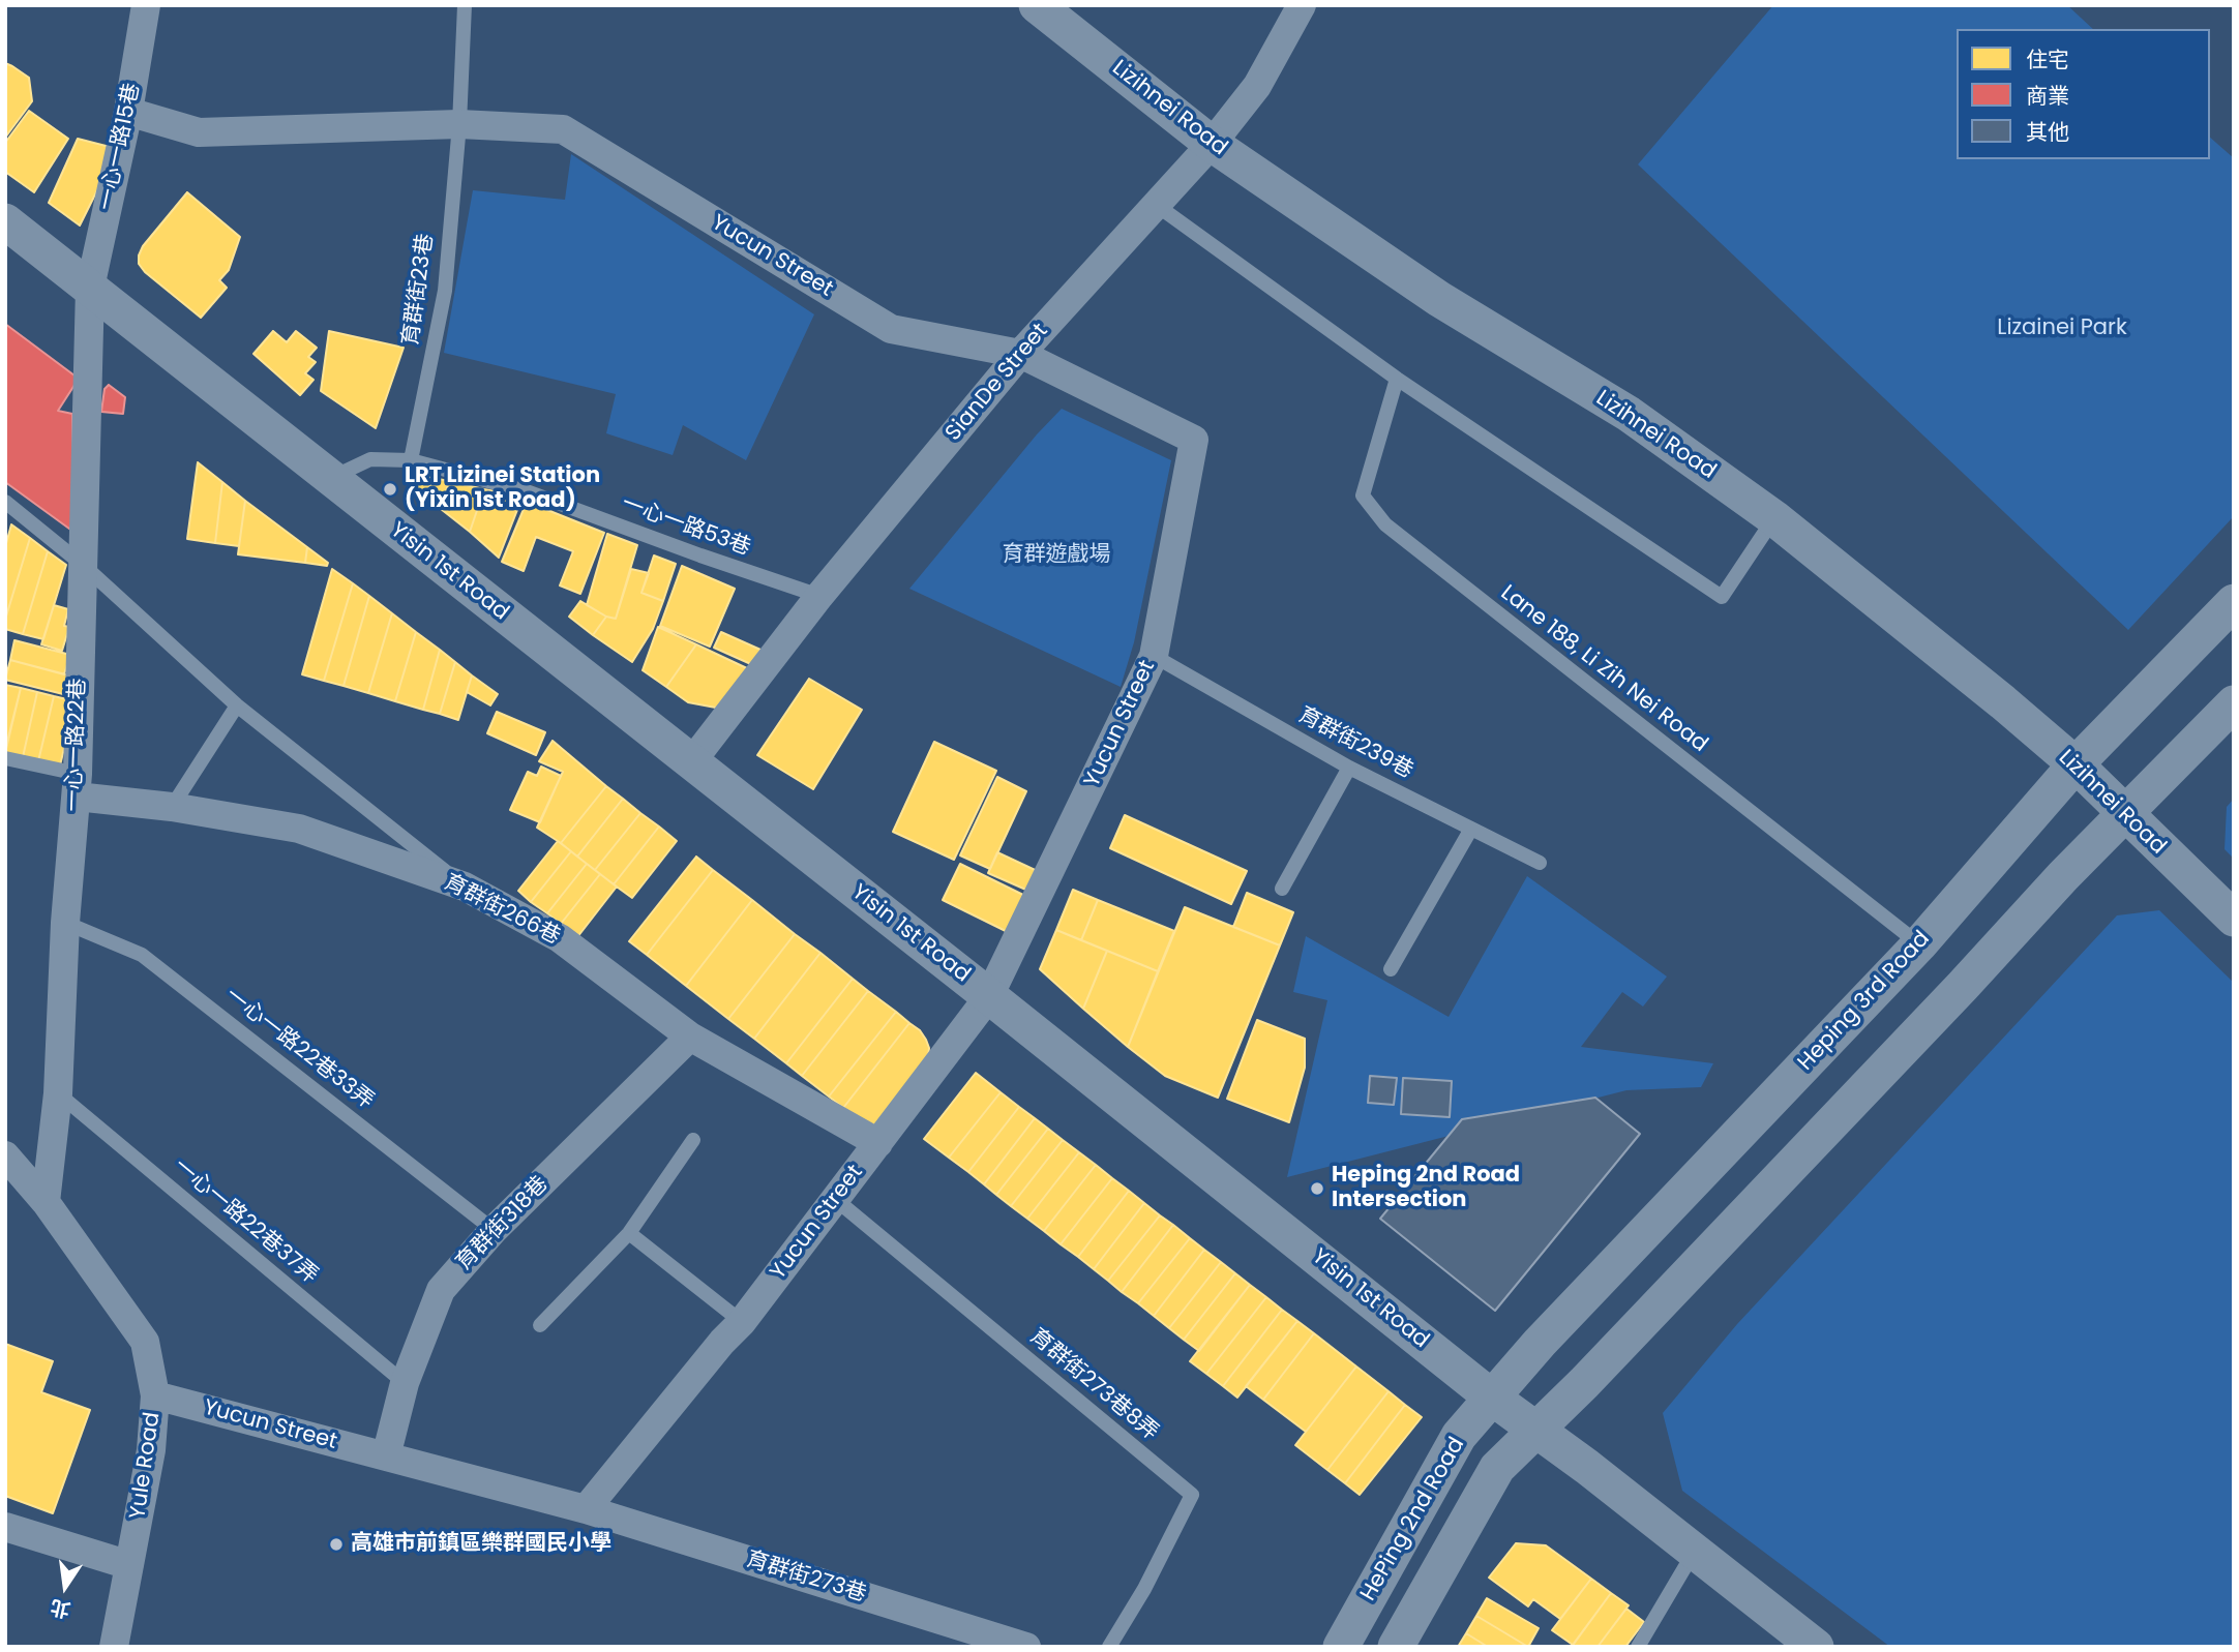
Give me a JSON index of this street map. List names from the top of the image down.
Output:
{
  "streets": {
    "street": [
      "Lizihnei Road",
      "一心一路15巷",
      "Yucun Street",
      "SianDe Street",
      "Yisin 1st Road",
      "一心一路22巷",
      "育群街266巷",
      "Heping 3rd Road",
      "育群街318巷",
      "Yule Road",
      "HePing 2nd Road",
      "育群街273巷"
    ],
    "lane": [
      "育群街23巷",
      "一心一路53巷",
      "Lane 188, Li Zih Nei Road",
      "育群街239巷",
      "一心一路22巷33弄",
      "一心一路22巷37弄",
      "育群街273巷8弄"
    ]
  },
  "crossings": [
    ["Lizihnei Road", "SianDe Street"],
    ["Lizihnei Road", "Heping 3rd Road"],
    ["一心一路15巷", "Yucun Street"],
    ["一心一路15巷", "Yisin 1st Road"],
    ["一心一路15巷", "一心一路22巷"],
    ["Yucun Street", "育群街23巷"],
    ["Yucun Street", "SianDe Street"],
    ["Yucun Street", "Yisin 1st Road"],
    ["Yucun Street", "育群街239巷"],
    ["Yucun Street", "育群街266巷"],
    ["Yucun Street", "育群街318巷"],
    ["Yucun Street", "育群街273巷8弄"],
    ["Yucun Street", "Yule Road"],
    ["Yucun Street", "育群街273巷"],
    ["育群街23巷", "一心一路53巷"],
    ["SianDe Street", "一心一路53巷"],
    ["SianDe Street", "Yisin 1st Road"],
    ["一心一路53巷", "Yisin 1st Road"],
    ["Yisin 1st Road", "一心一路22巷"],
    ["Yisin 1st Road", "Heping 3rd Road"],
    ["Yisin 1st Road", "HePing 2nd Road"],
    ["Lane 188, Li Zih Nei Road", "Heping 3rd Road"],
    ["一心一路22巷", "育群街266巷"],
    ["一心一路22巷", "一心一路22巷33弄"],
    ["一心一路22巷", "一心一路22巷37弄"],
    ["一心一路22巷", "Yule Road"],
    ["育群街266巷", "育群街318巷"],
    ["Heping 3rd Road", "HePing 2nd Road"],
    ["一心一路22巷33弄", "育群街318巷"],
    ["一心一路22巷37弄", "育群街318巷"]
  ],
  "parks": ["Lizainei Park", "育群遊戲場"],
  "places": ["LRT Lizinei Station (Yixin 1st Road)", "Heping 2nd Road Intersection", "高雄市前鎮區樂群國民小學"],
  "legend": ["住宅", "商業", "其他"],
  "north": "bottom"
}
